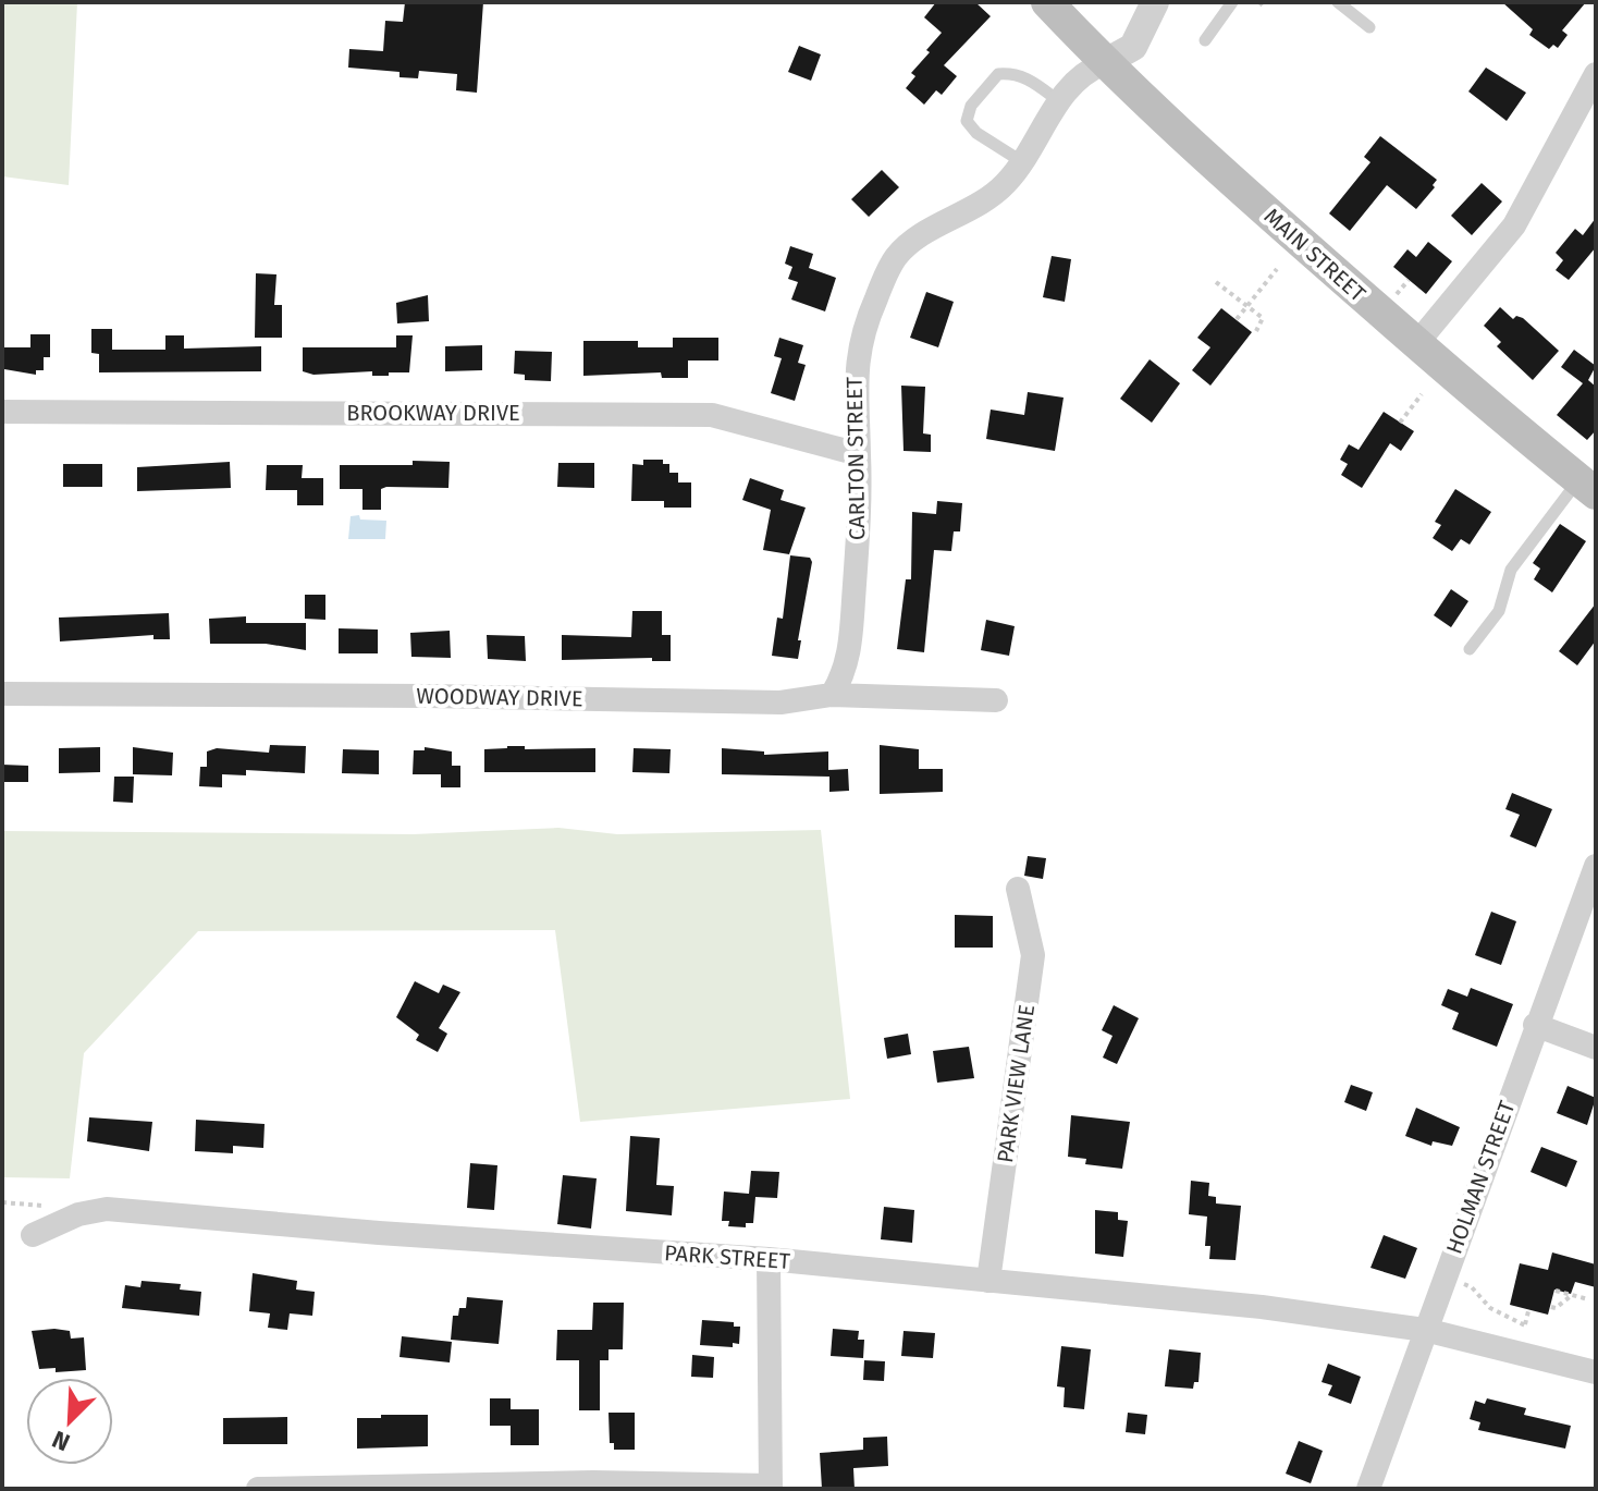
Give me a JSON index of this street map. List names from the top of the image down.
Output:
{
  "streets": {
    "main road": ["MAIN STREET"],
    "street": [
      "BROOKWAY DRIVE",
      "CARLTON STREET",
      "WOODWAY DRIVE",
      "PARK VIEW LANE",
      "HOLMAN STREET",
      "PARK STREET"
    ]
  },
  "crossings": [
    ["MAIN STREET", "CARLTON STREET"],
    ["BROOKWAY DRIVE", "CARLTON STREET"],
    ["CARLTON STREET", "WOODWAY DRIVE"],
    ["PARK VIEW LANE", "PARK STREET"],
    ["HOLMAN STREET", "PARK STREET"]
  ],
  "north": "bottom left"
}
